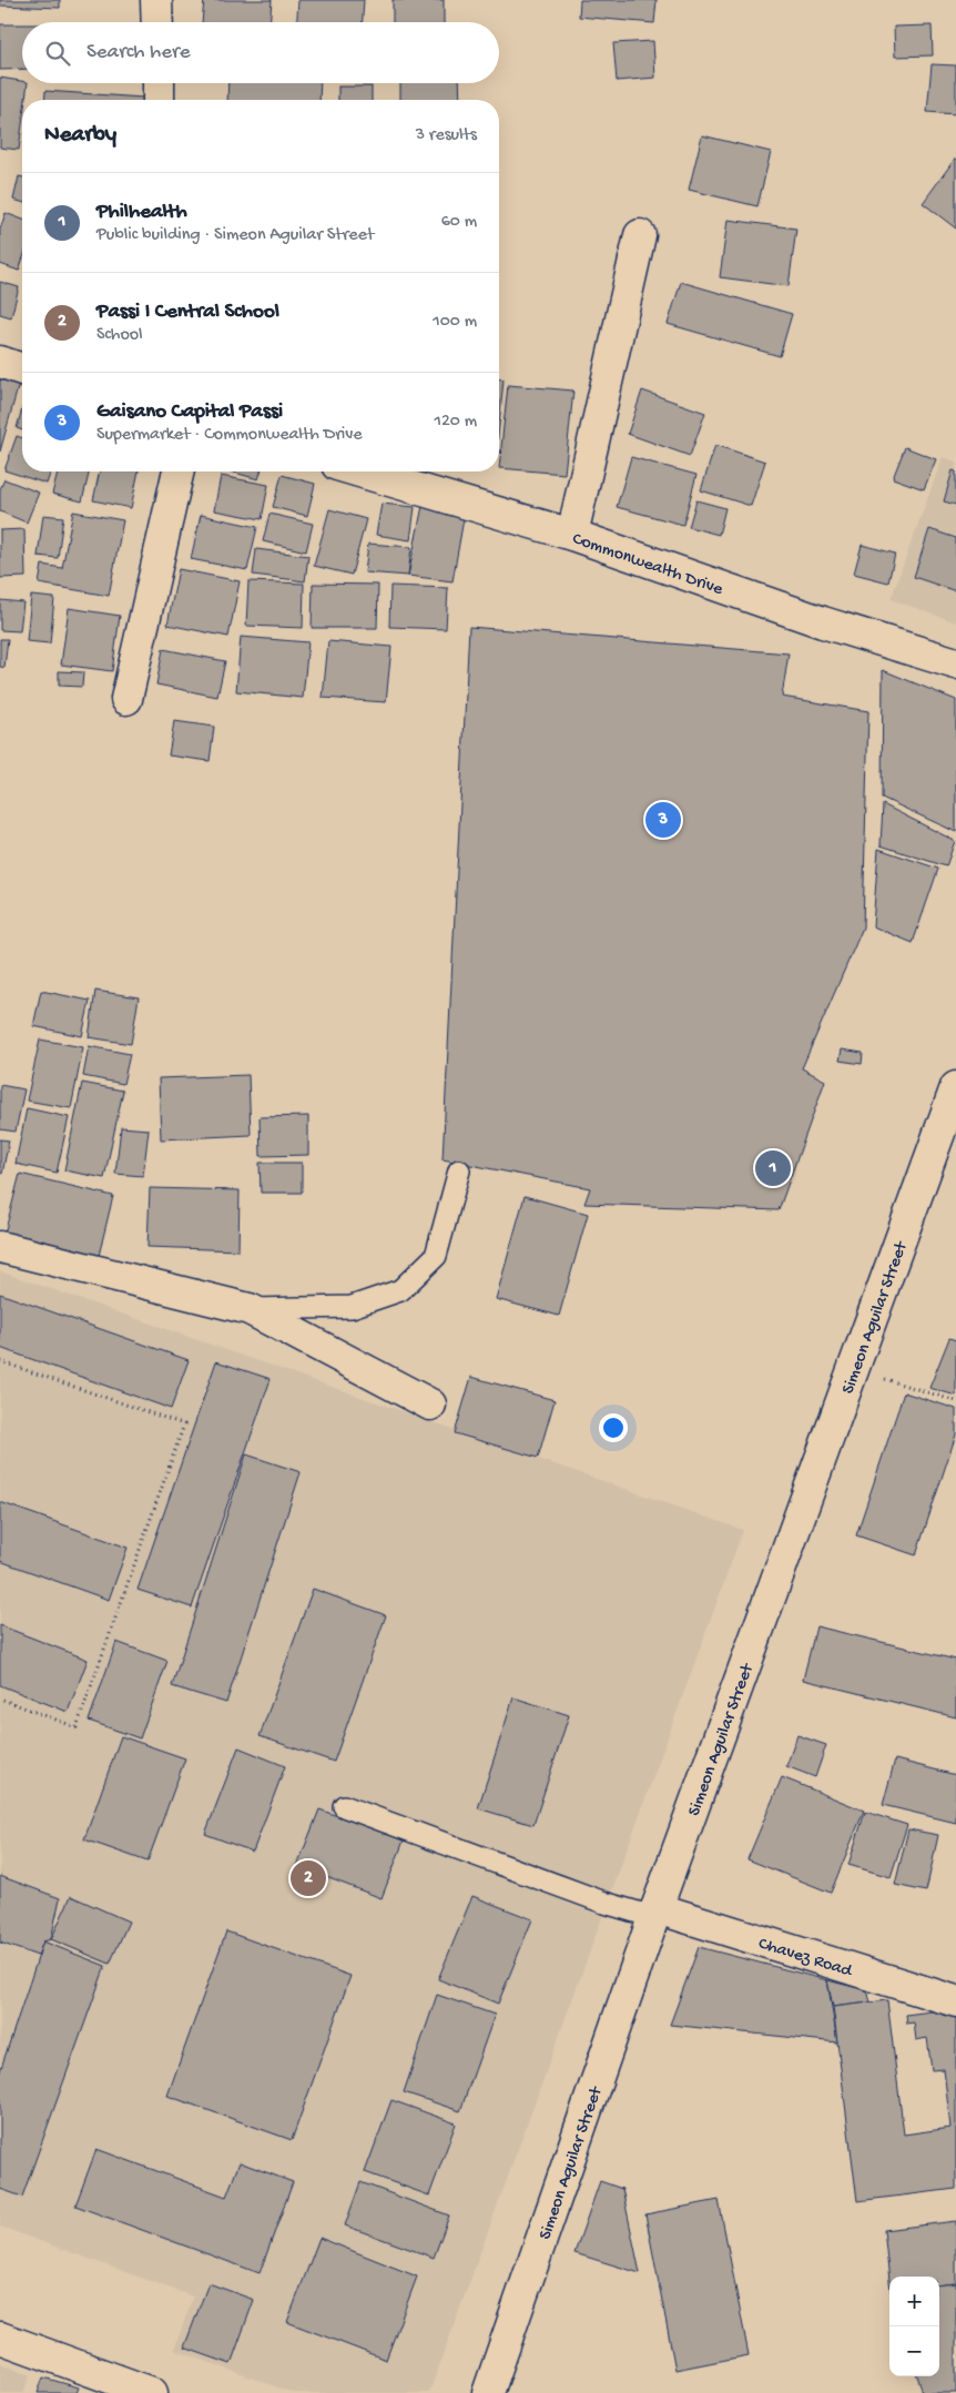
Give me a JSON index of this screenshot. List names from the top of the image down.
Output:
{
  "streets": {
    "main road": ["Commonwealth Drive", "Simeon Aguilar Street", "Chavez Road"]
  },
  "crossings": [
    ["Simeon Aguilar Street", "Chavez Road"]
  ],
  "page": {
    "search": "Search here",
    "heading": ["Nearby", "3 results"],
    "list": [
      {
        "mark": "1",
        "name": "Philhealth",
        "note": "Public building · Simeon Aguilar Street",
        "value": "60 m"
      },
      {
        "mark": "2",
        "name": "Passi I Central School",
        "note": "School",
        "value": "100 m"
      },
      {
        "mark": "3",
        "name": "Gaisano Capital Passi",
        "note": "Supermarket · Commonwealth Drive",
        "value": "120 m"
      }
    ],
    "pins": ["3", "1", "2"],
    "map_buttons": ["+", "−"]
  }
}
